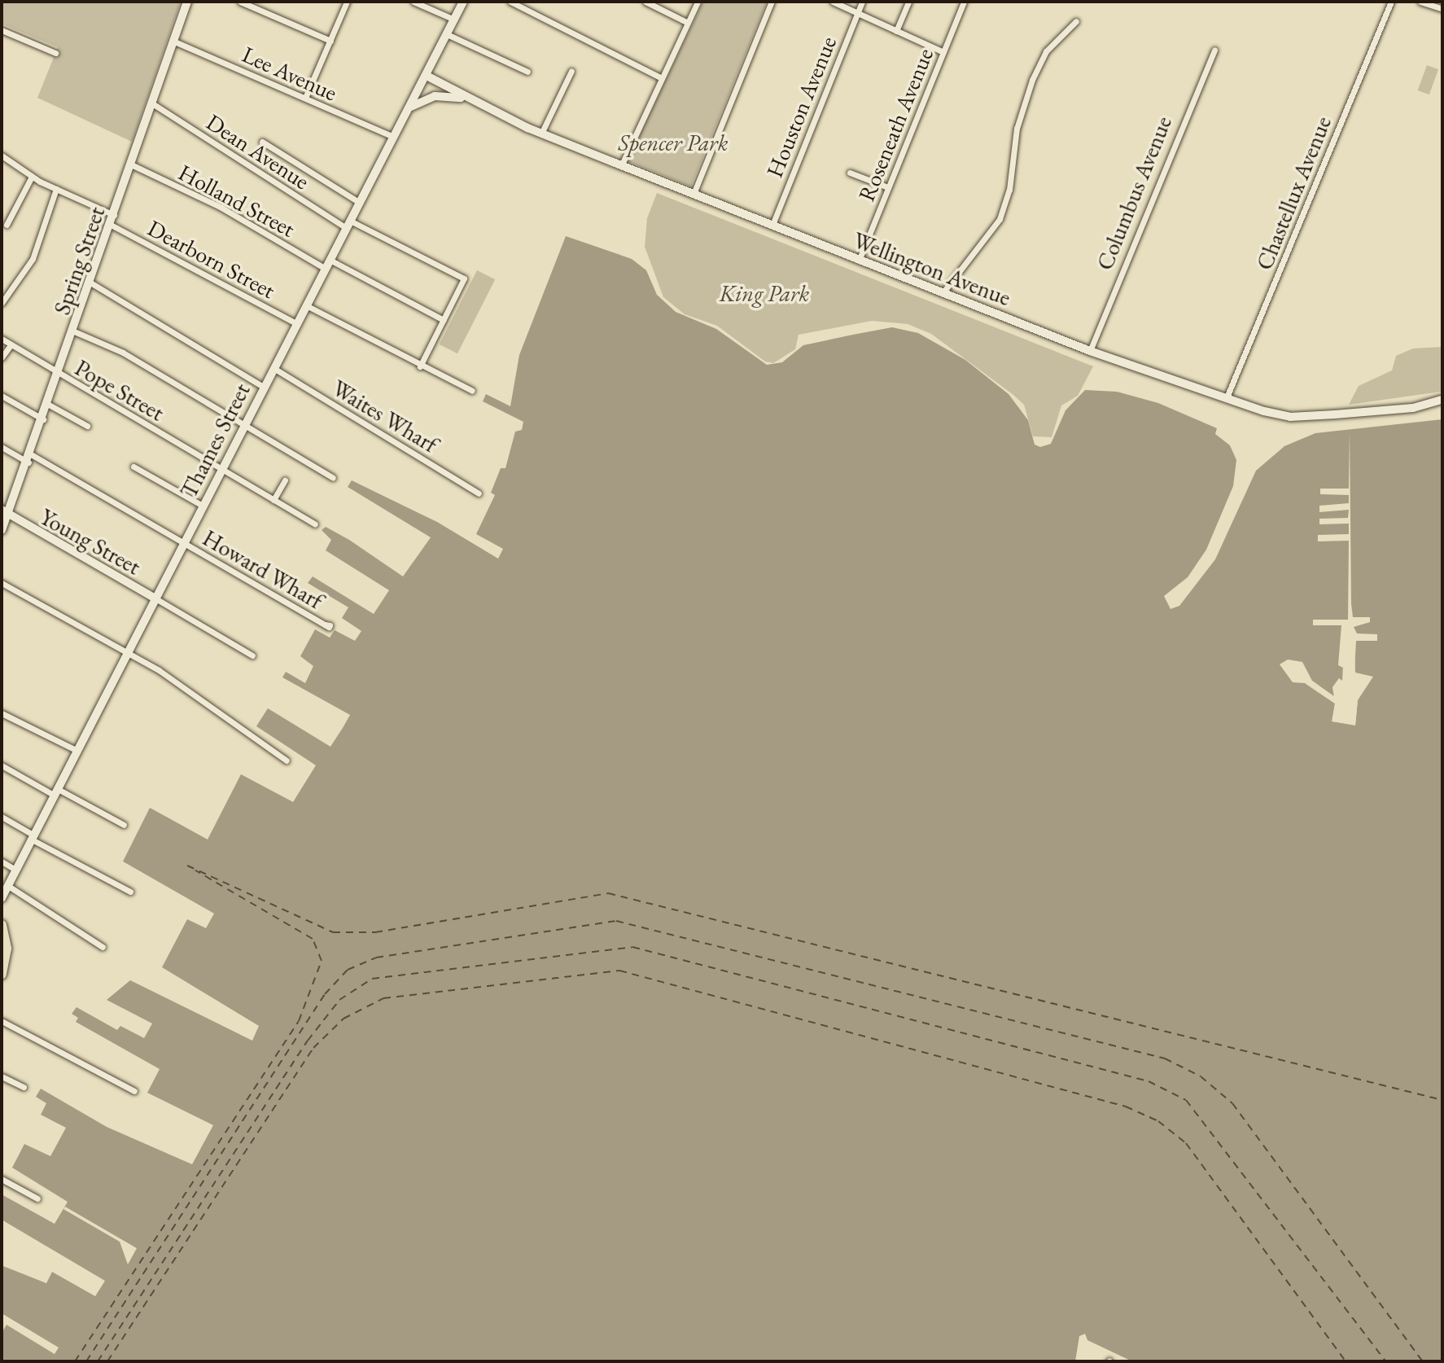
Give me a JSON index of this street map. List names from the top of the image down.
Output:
{
  "streets": {
    "main road": ["Spring Street", "Wellington Avenue", "Thames Street"],
    "street": [
      "Lee Avenue",
      "Houston Avenue",
      "Roseneath Avenue",
      "Dean Avenue",
      "Columbus Avenue",
      "Chastellux Avenue",
      "Holland Street",
      "Dearborn Street",
      "Pope Street",
      "Waites Wharf",
      "Young Street",
      "Howard Wharf"
    ]
  },
  "crossings": [
    ["Lee Avenue", "Spring Street"],
    ["Lee Avenue", "Thames Street"],
    ["Houston Avenue", "Wellington Avenue"],
    ["Roseneath Avenue", "Wellington Avenue"],
    ["Dean Avenue", "Holland Street"],
    ["Dean Avenue", "Spring Street"],
    ["Dean Avenue", "Thames Street"],
    ["Columbus Avenue", "Wellington Avenue"],
    ["Chastellux Avenue", "Wellington Avenue"],
    ["Holland Street", "Spring Street"],
    ["Holland Street", "Thames Street"],
    ["Dearborn Street", "Spring Street"],
    ["Dearborn Street", "Thames Street"],
    ["Spring Street", "Pope Street"],
    ["Spring Street", "Young Street"],
    ["Spring Street", "Howard Wharf"],
    ["Wellington Avenue", "Thames Street"],
    ["Pope Street", "Thames Street"],
    ["Waites Wharf", "Thames Street"],
    ["Thames Street", "Young Street"],
    ["Thames Street", "Howard Wharf"]
  ],
  "parks": ["Spencer Park", "King Park"]
}
